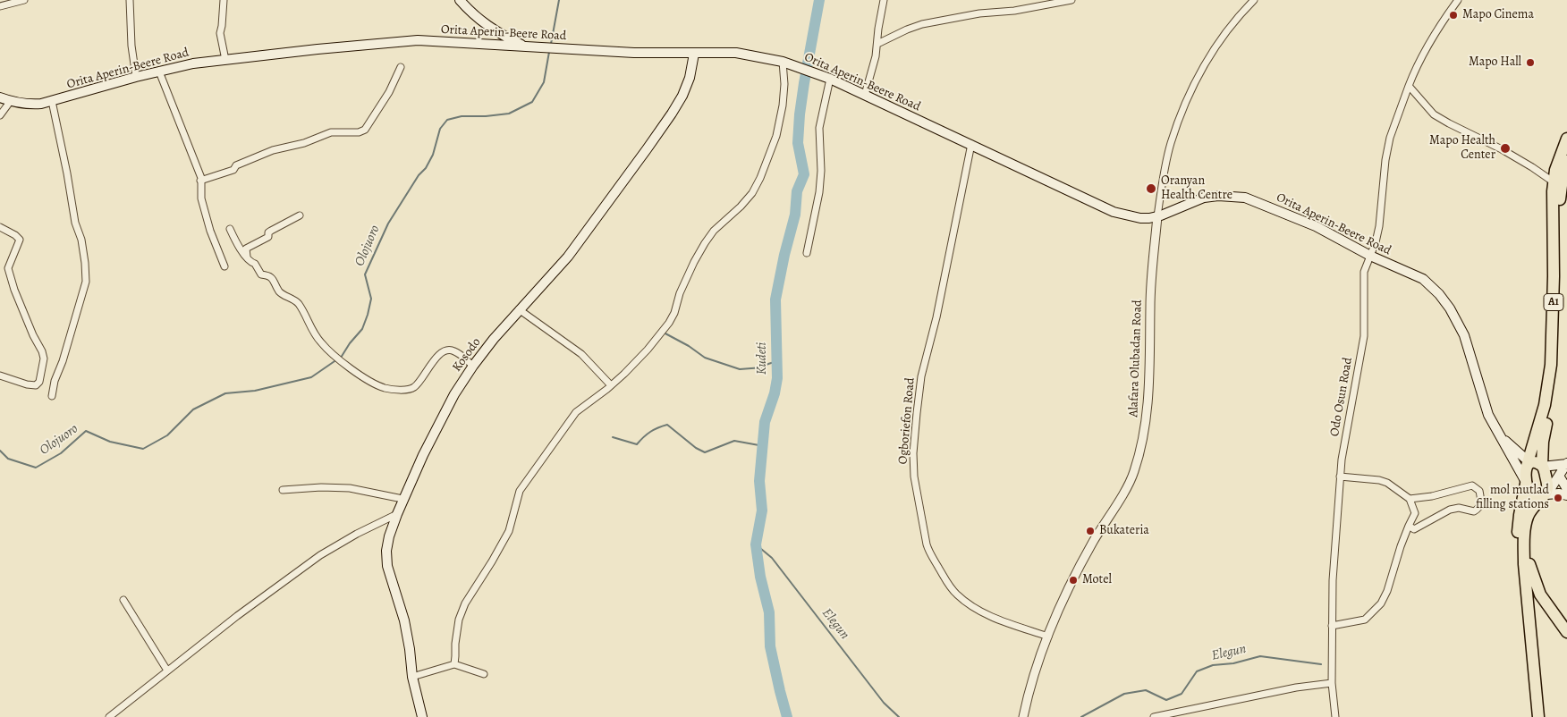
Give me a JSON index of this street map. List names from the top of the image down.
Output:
{
  "streets": {
    "highway": ["A1"],
    "main road": ["Orita Aperin-Beere Road", "Kosodo"],
    "street": ["Alafara Olubadan Road", "Odo Osun Road", "Ogboriefon Road"]
  },
  "crossings": [
    ["Orita Aperin-Beere Road", "A1"],
    ["Orita Aperin-Beere Road", "Kosodo"],
    ["Orita Aperin-Beere Road", "Alafara Olubadan Road"],
    ["Orita Aperin-Beere Road", "Odo Osun Road"],
    ["Orita Aperin-Beere Road", "Ogboriefon Road"],
    ["Alafara Olubadan Road", "Ogboriefon Road"]
  ],
  "water": ["Olojuoro", "Kudeti", "Elegun"],
  "places": [
    "Mapo Cinema",
    "Mapo Hall",
    "Mapo Health Center",
    "Oranyan Health Centre",
    "mol mutlad filling stations",
    "Bukateria",
    "Motel"
  ]
}
